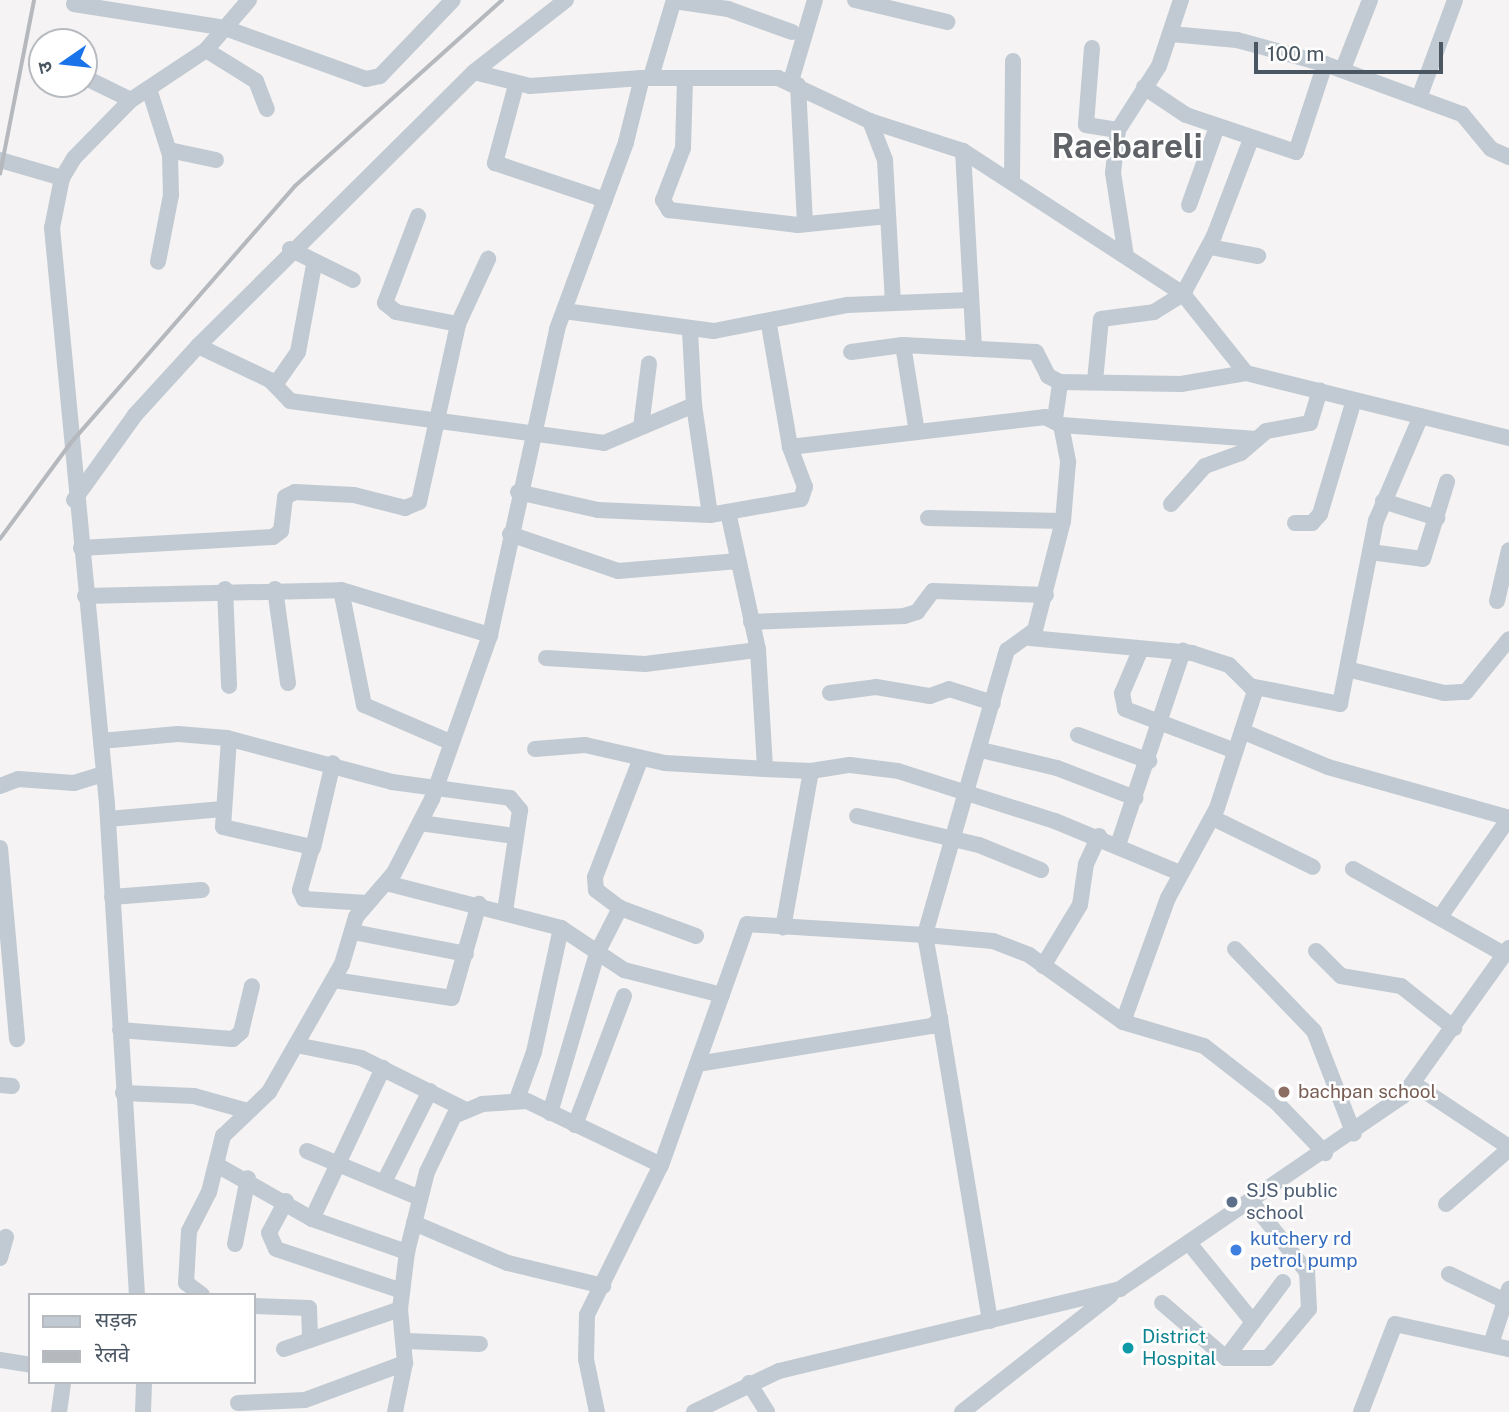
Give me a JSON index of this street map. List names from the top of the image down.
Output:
{
  "districts": ["Raebareli"],
  "places": [
    "bachpan school",
    "SJS public school",
    "kutchery rd petrol pump",
    "District Hospital"
  ],
  "legend": ["सड़क", "रेलवे"],
  "scale_bar": "100 m",
  "north": "left"
}
